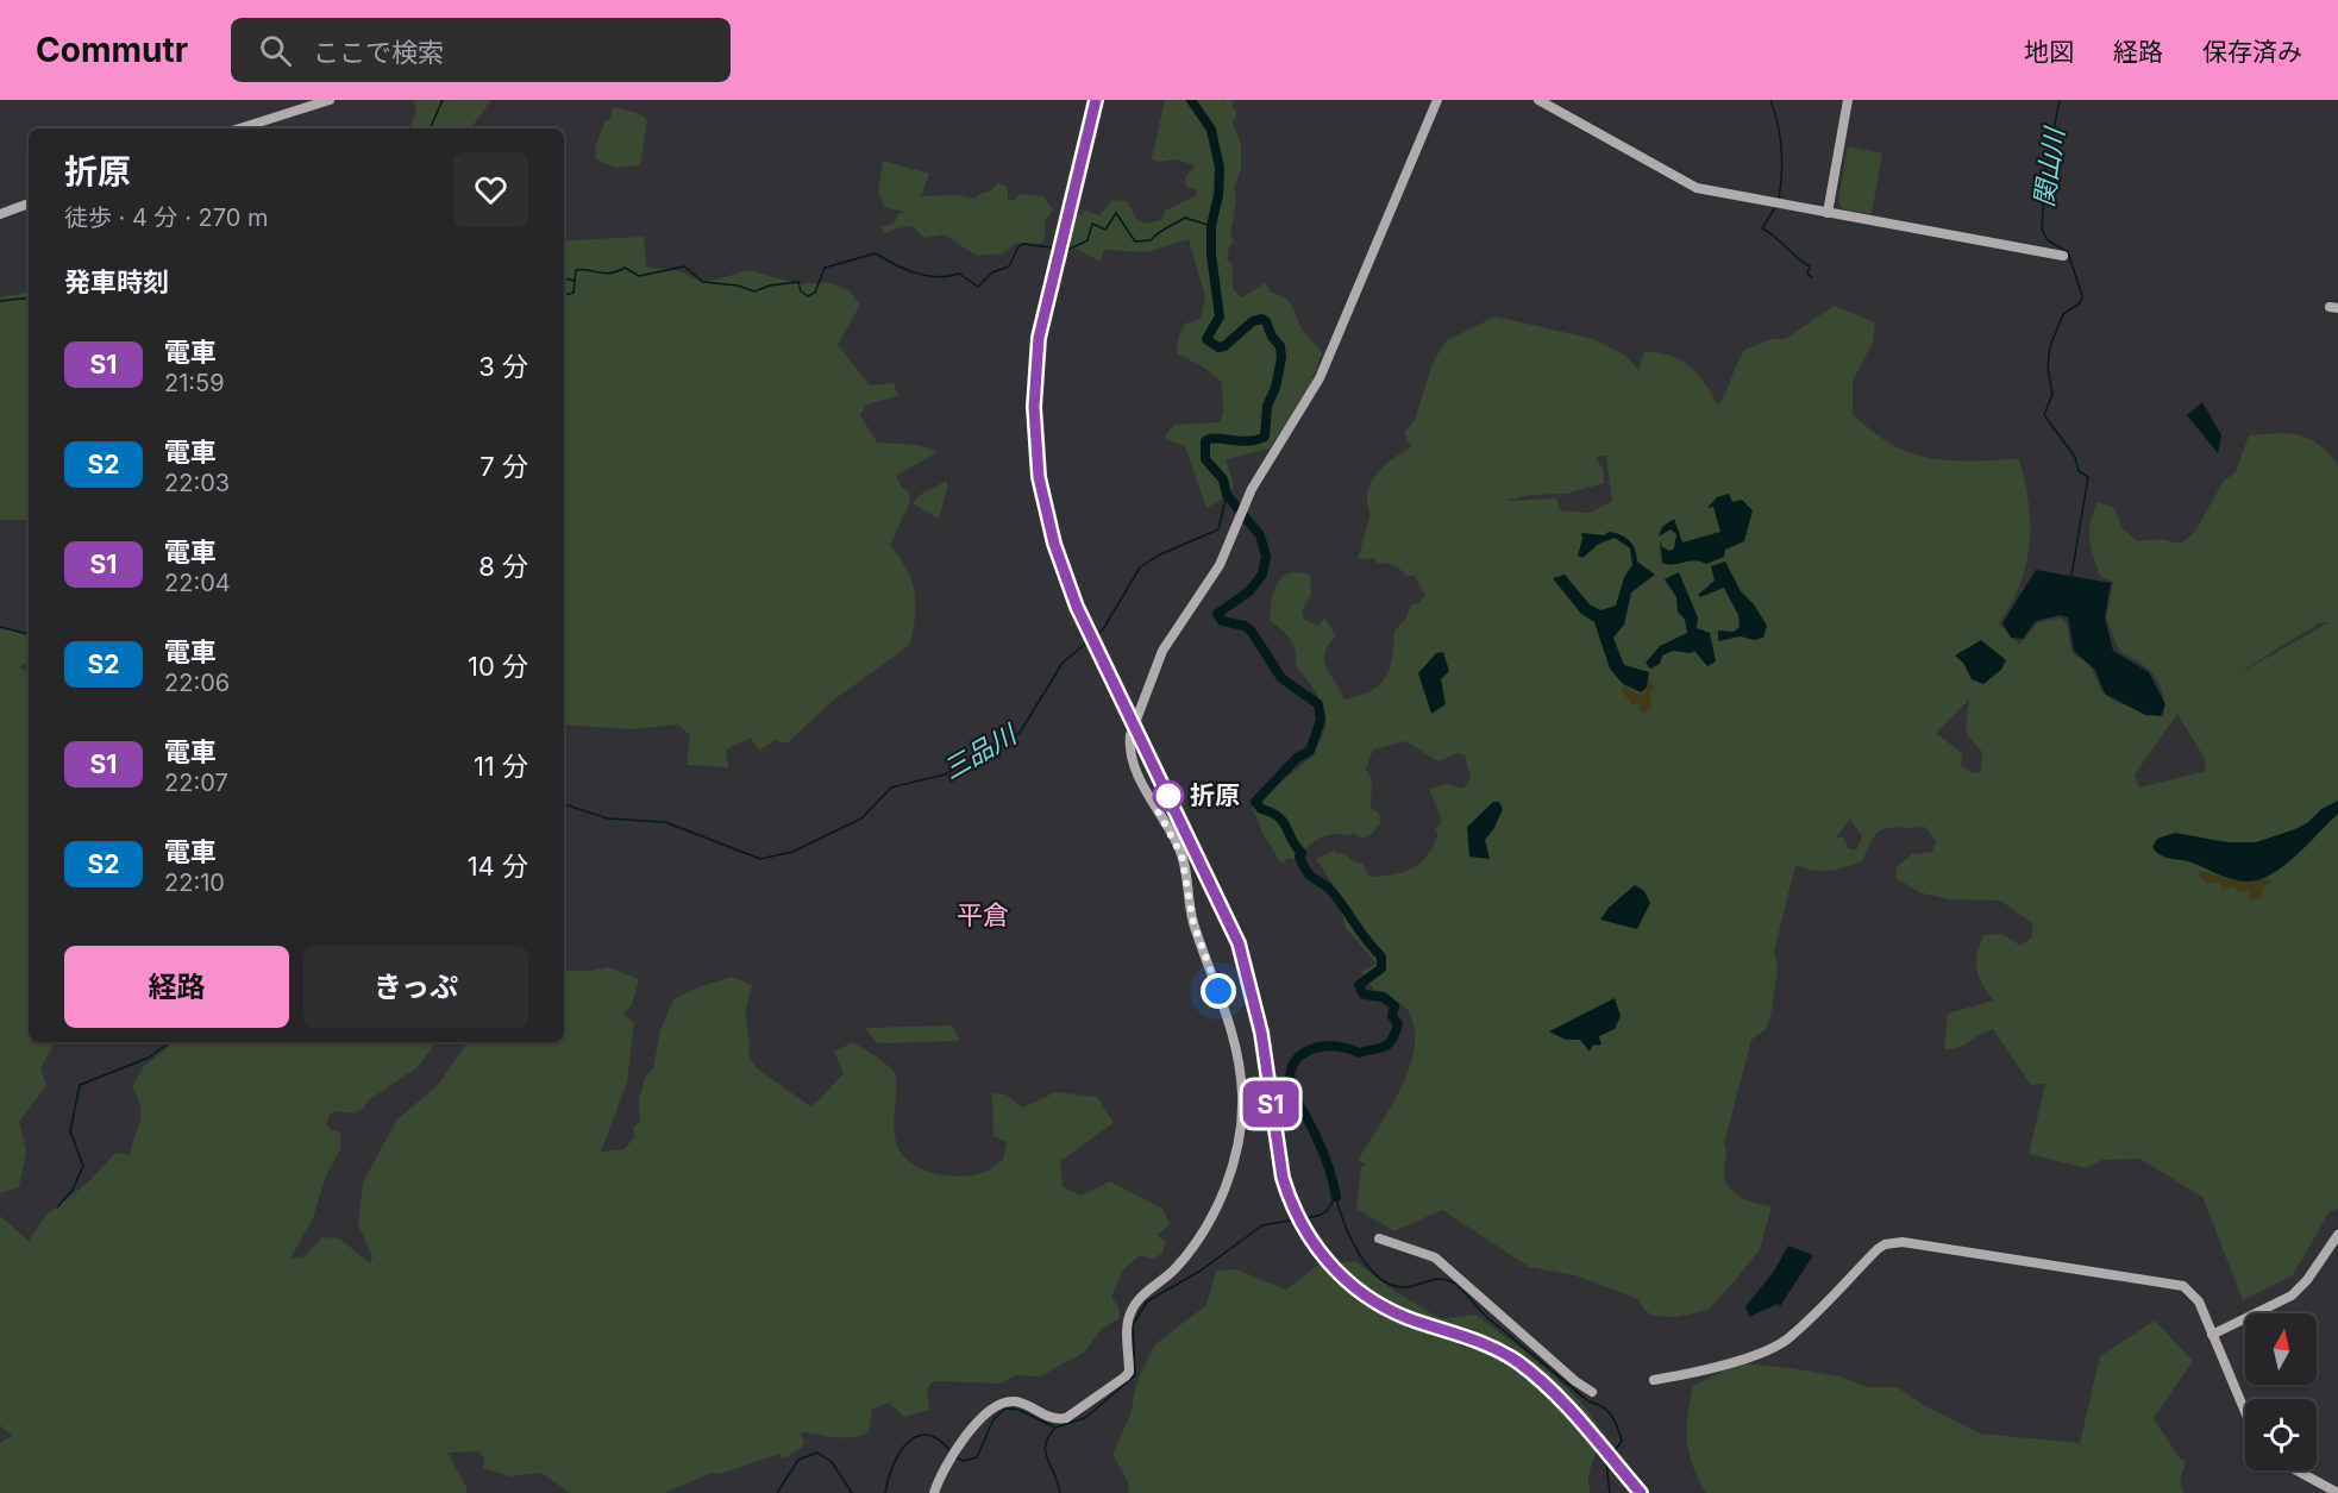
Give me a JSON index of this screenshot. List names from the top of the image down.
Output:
{
  "districts": ["平倉"],
  "water": ["関山川", "三品川"],
  "places": ["折原"],
  "north": "top",
  "page": {
    "header": "Commutr",
    "search": "ここで検索",
    "nav": ["地図", "経路", "保存済み"],
    "on_map": "S1",
    "heading": [
      ["折原", "徒歩 · 4 分 · 270 m"],
      "発車時刻"
    ],
    "list": [
      {
        "mark": "S1",
        "name": "電車",
        "note": "21:59",
        "value": "3 分"
      },
      {
        "mark": "S2",
        "name": "電車",
        "note": "22:03",
        "value": "7 分"
      },
      {
        "mark": "S1",
        "name": "電車",
        "note": "22:04",
        "value": "8 分"
      },
      {
        "mark": "S2",
        "name": "電車",
        "note": "22:06",
        "value": "10 分"
      },
      {
        "mark": "S1",
        "name": "電車",
        "note": "22:07",
        "value": "11 分"
      },
      {
        "mark": "S2",
        "name": "電車",
        "note": "22:10",
        "value": "14 分"
      }
    ],
    "buttons": ["経路", "きっぷ"]
  }
}
